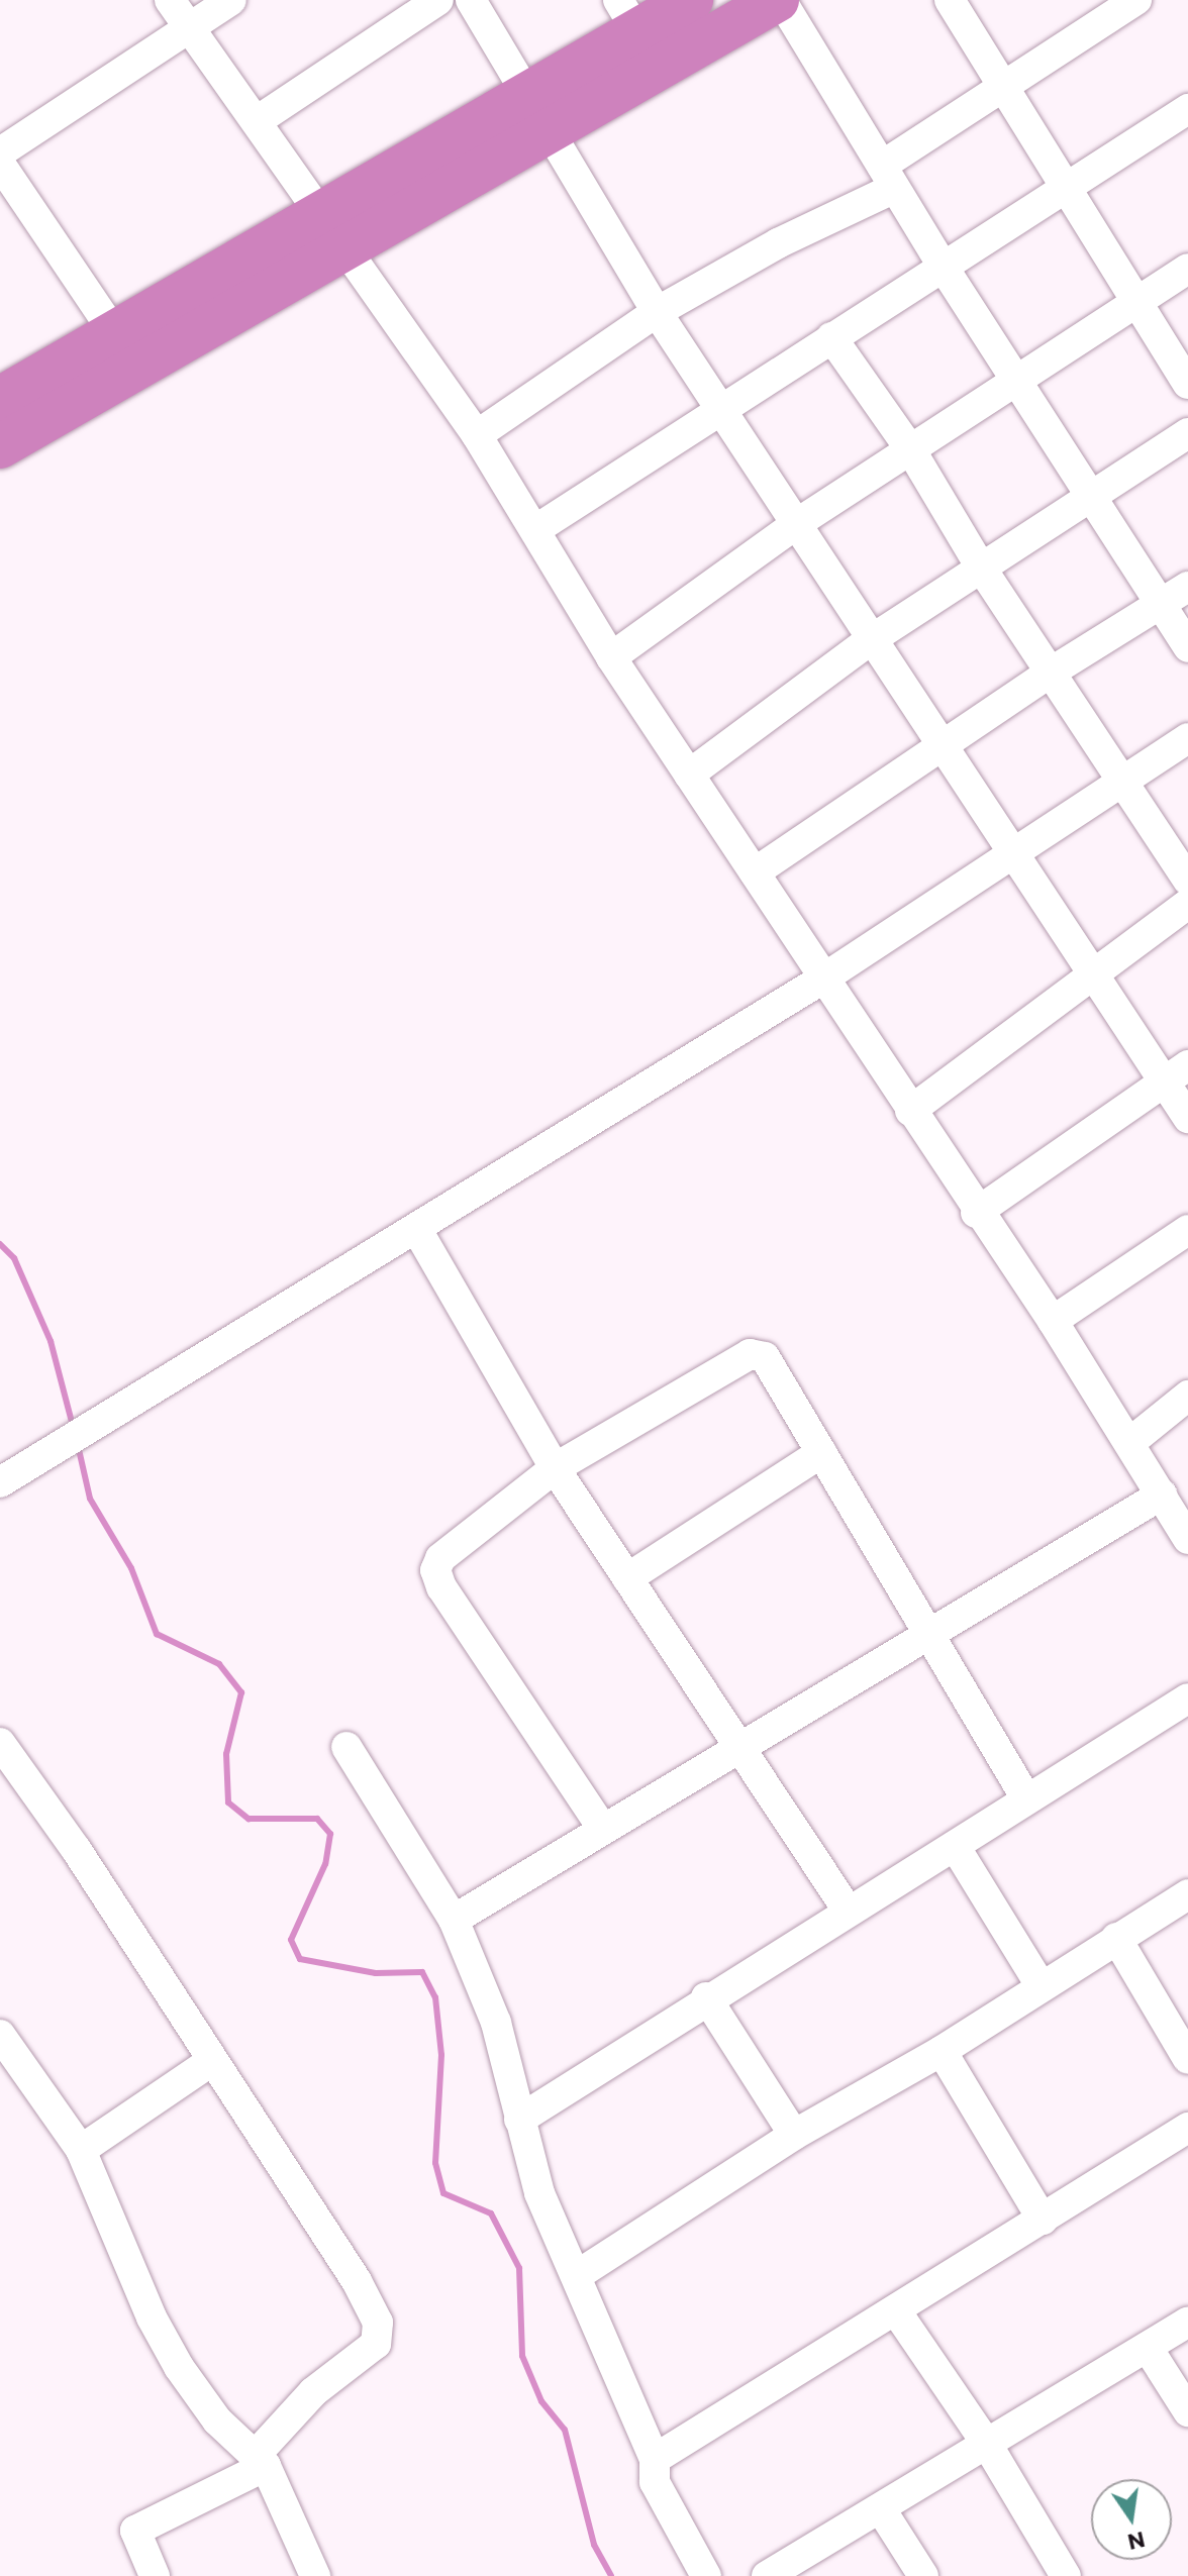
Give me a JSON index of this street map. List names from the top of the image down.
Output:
{
  "north": "bottom"
}
